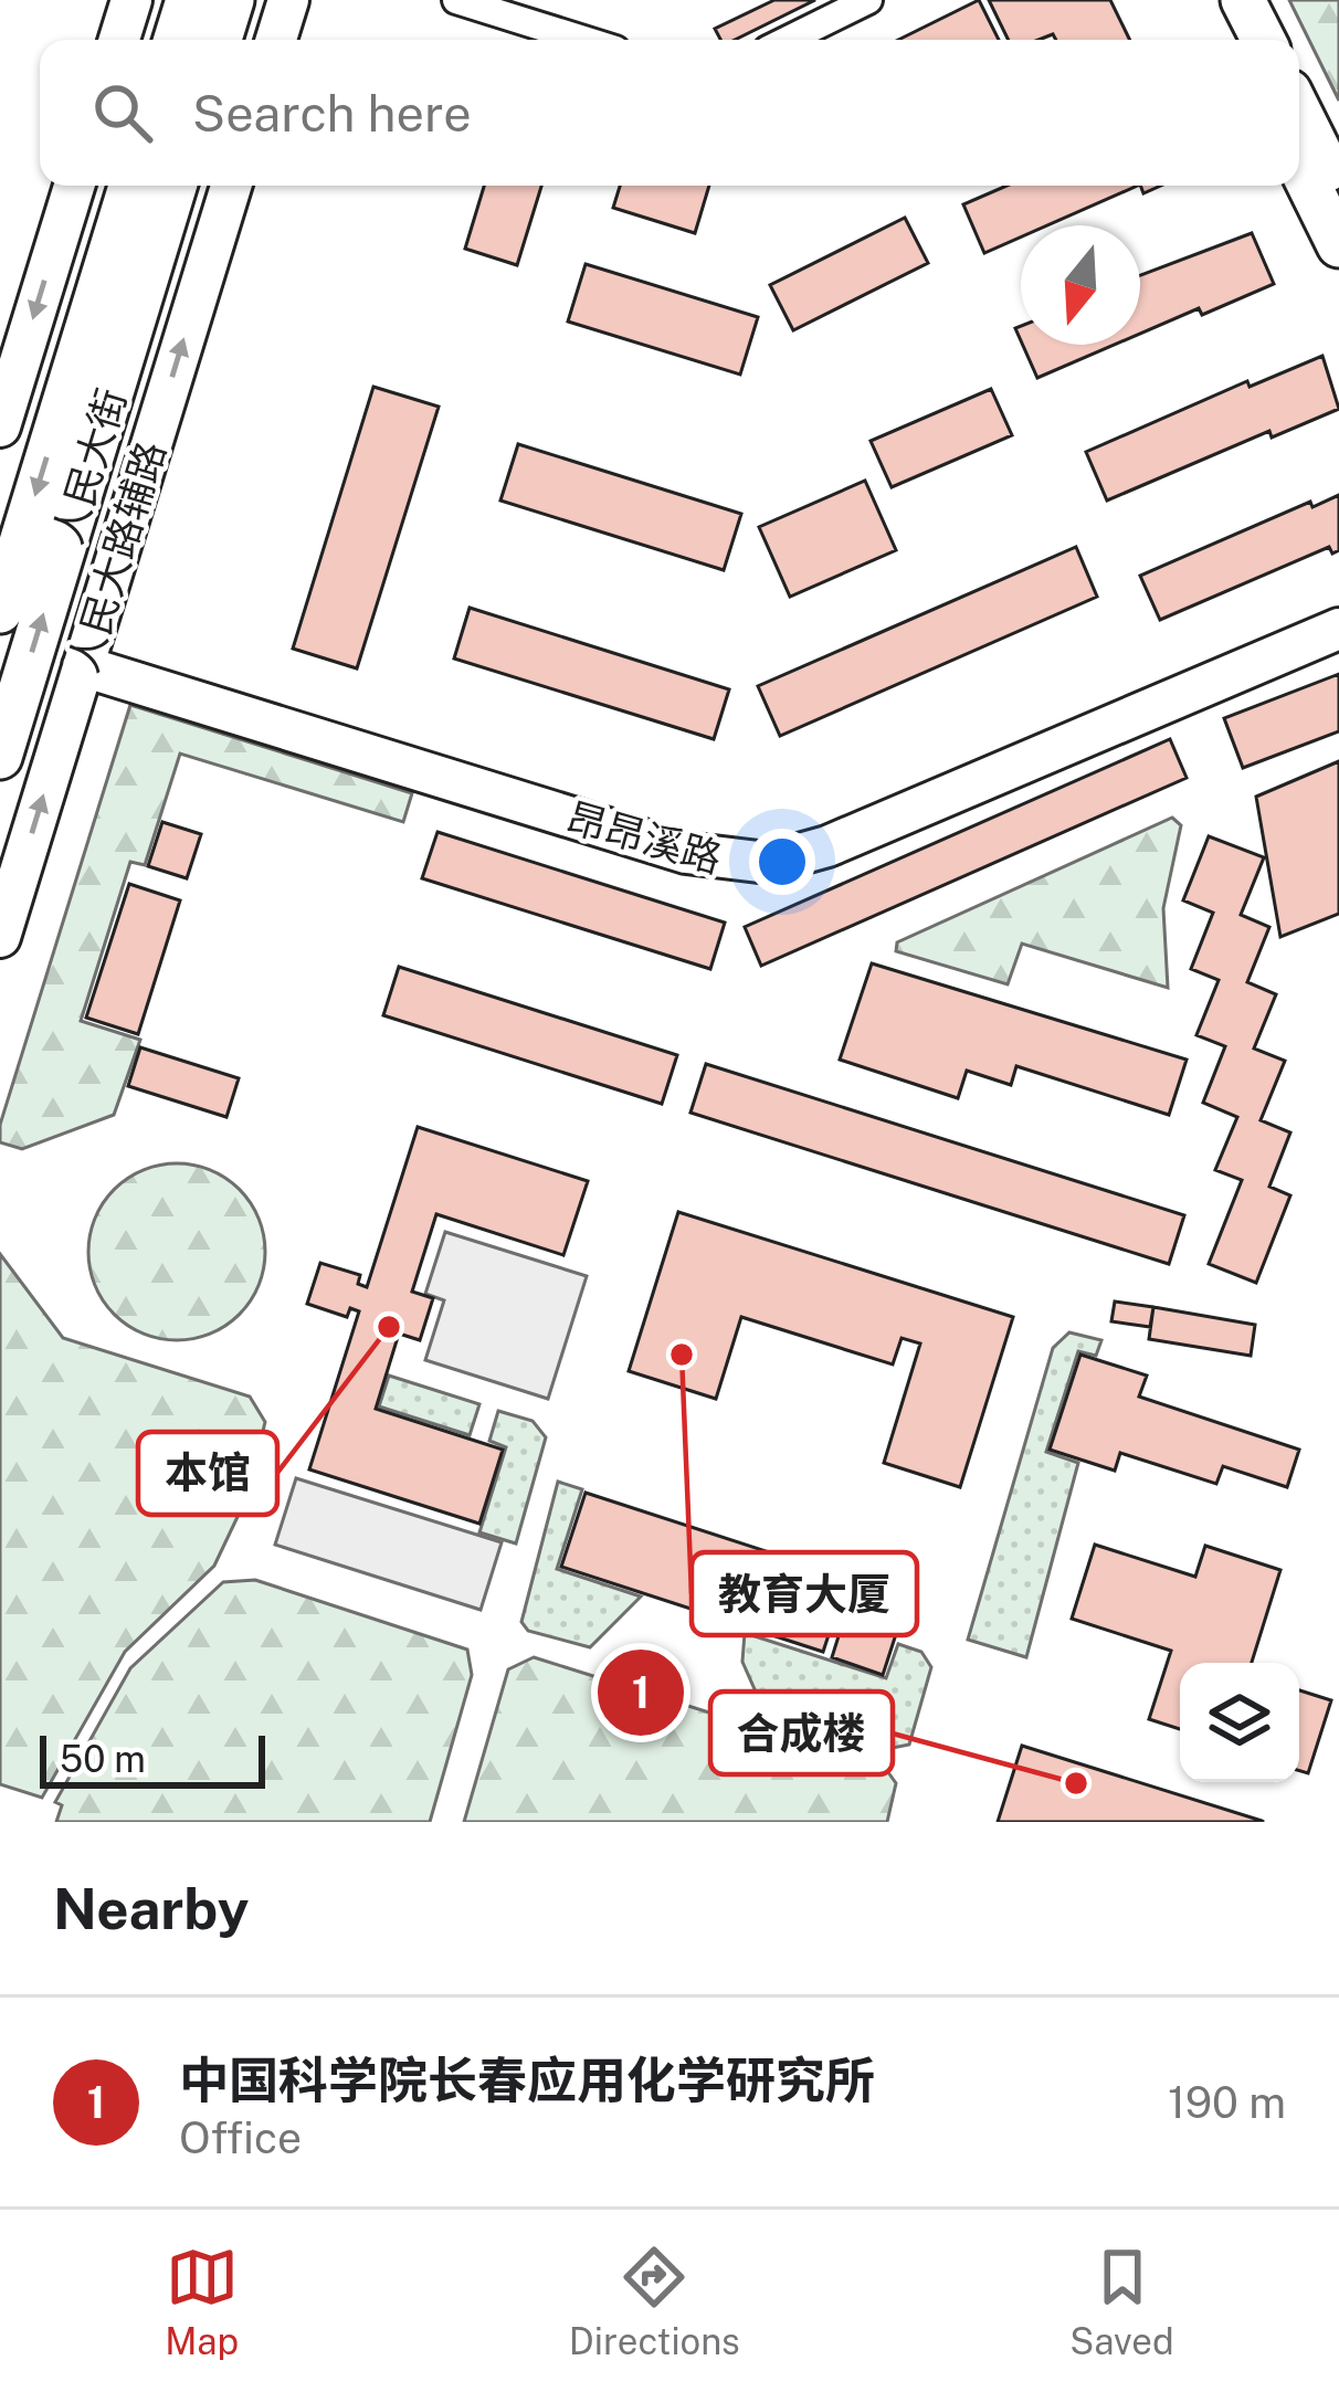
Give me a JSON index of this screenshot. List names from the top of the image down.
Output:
{
  "streets": {
    "main road": ["人民大街"],
    "street": ["人民大路辅路", "昂昂溪路"]
  },
  "crossings": [
    ["人民大路辅路", "昂昂溪路"]
  ],
  "places": ["本馆", "教育大厦", "合成楼"],
  "scale_bar": "50 m",
  "north": "bottom",
  "page": {
    "search": "Search here",
    "pins": "1",
    "scale": "50 m",
    "heading": "Nearby",
    "list": [
      {
        "mark": "1",
        "name": "中国科学院长春应用化学研究所",
        "note": "Office",
        "value": "190 m"
      }
    ],
    "nav": ["Map", "Directions", "Saved"]
  }
}
